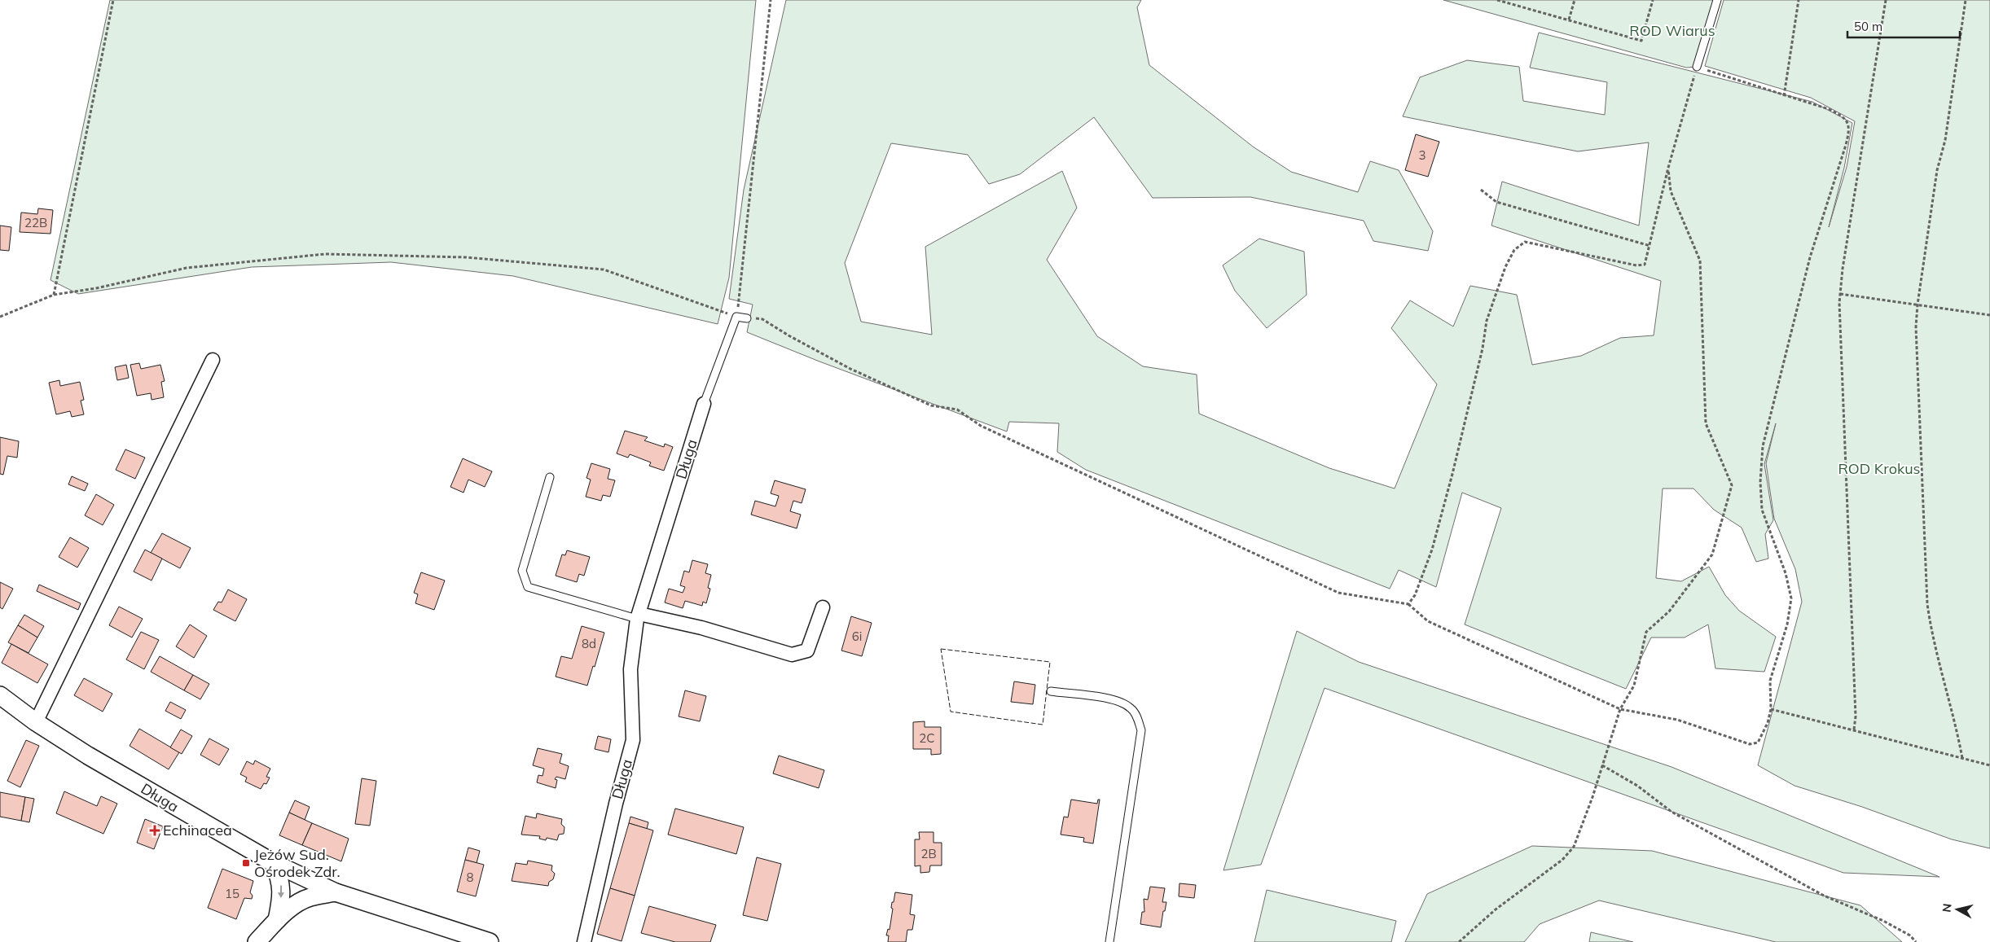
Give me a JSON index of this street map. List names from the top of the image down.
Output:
{
  "streets": {
    "street": ["Długa"]
  },
  "parks": ["ROD Wiarus", "ROD Krokus"],
  "places": {
    "health": ["Echinacea"],
    "transit": ["Jeżów Sud. Ośrodek Zdr."]
  },
  "house_numbers": [
    "3",
    "22B",
    "6i",
    "8d",
    "2C",
    "2B",
    "8",
    "15"
  ],
  "scale_bar": "50 m",
  "north": "left"
}
